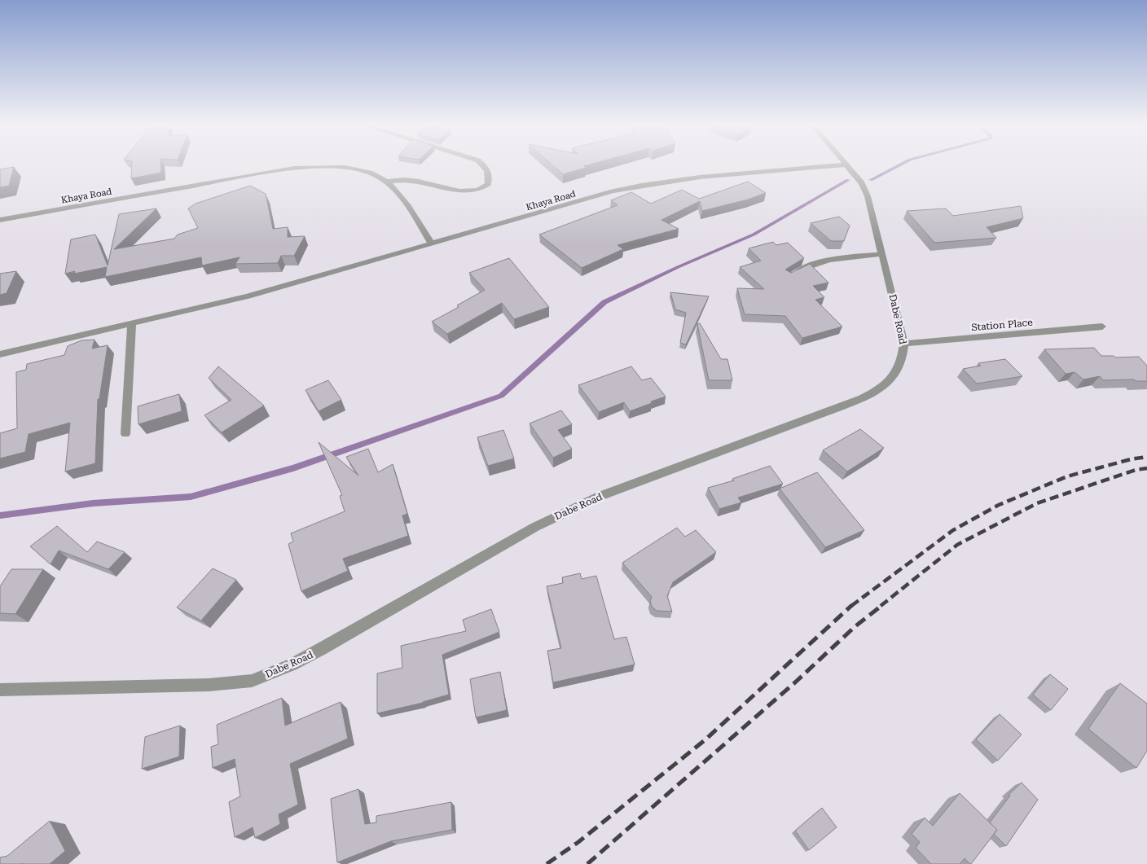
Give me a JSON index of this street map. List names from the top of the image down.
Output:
{
  "streets": {
    "street": ["Khaya Road", "Dabe Road", "Station Place"]
  },
  "crossings": [
    ["Khaya Road", "Dabe Road"],
    ["Dabe Road", "Station Place"]
  ]
}
